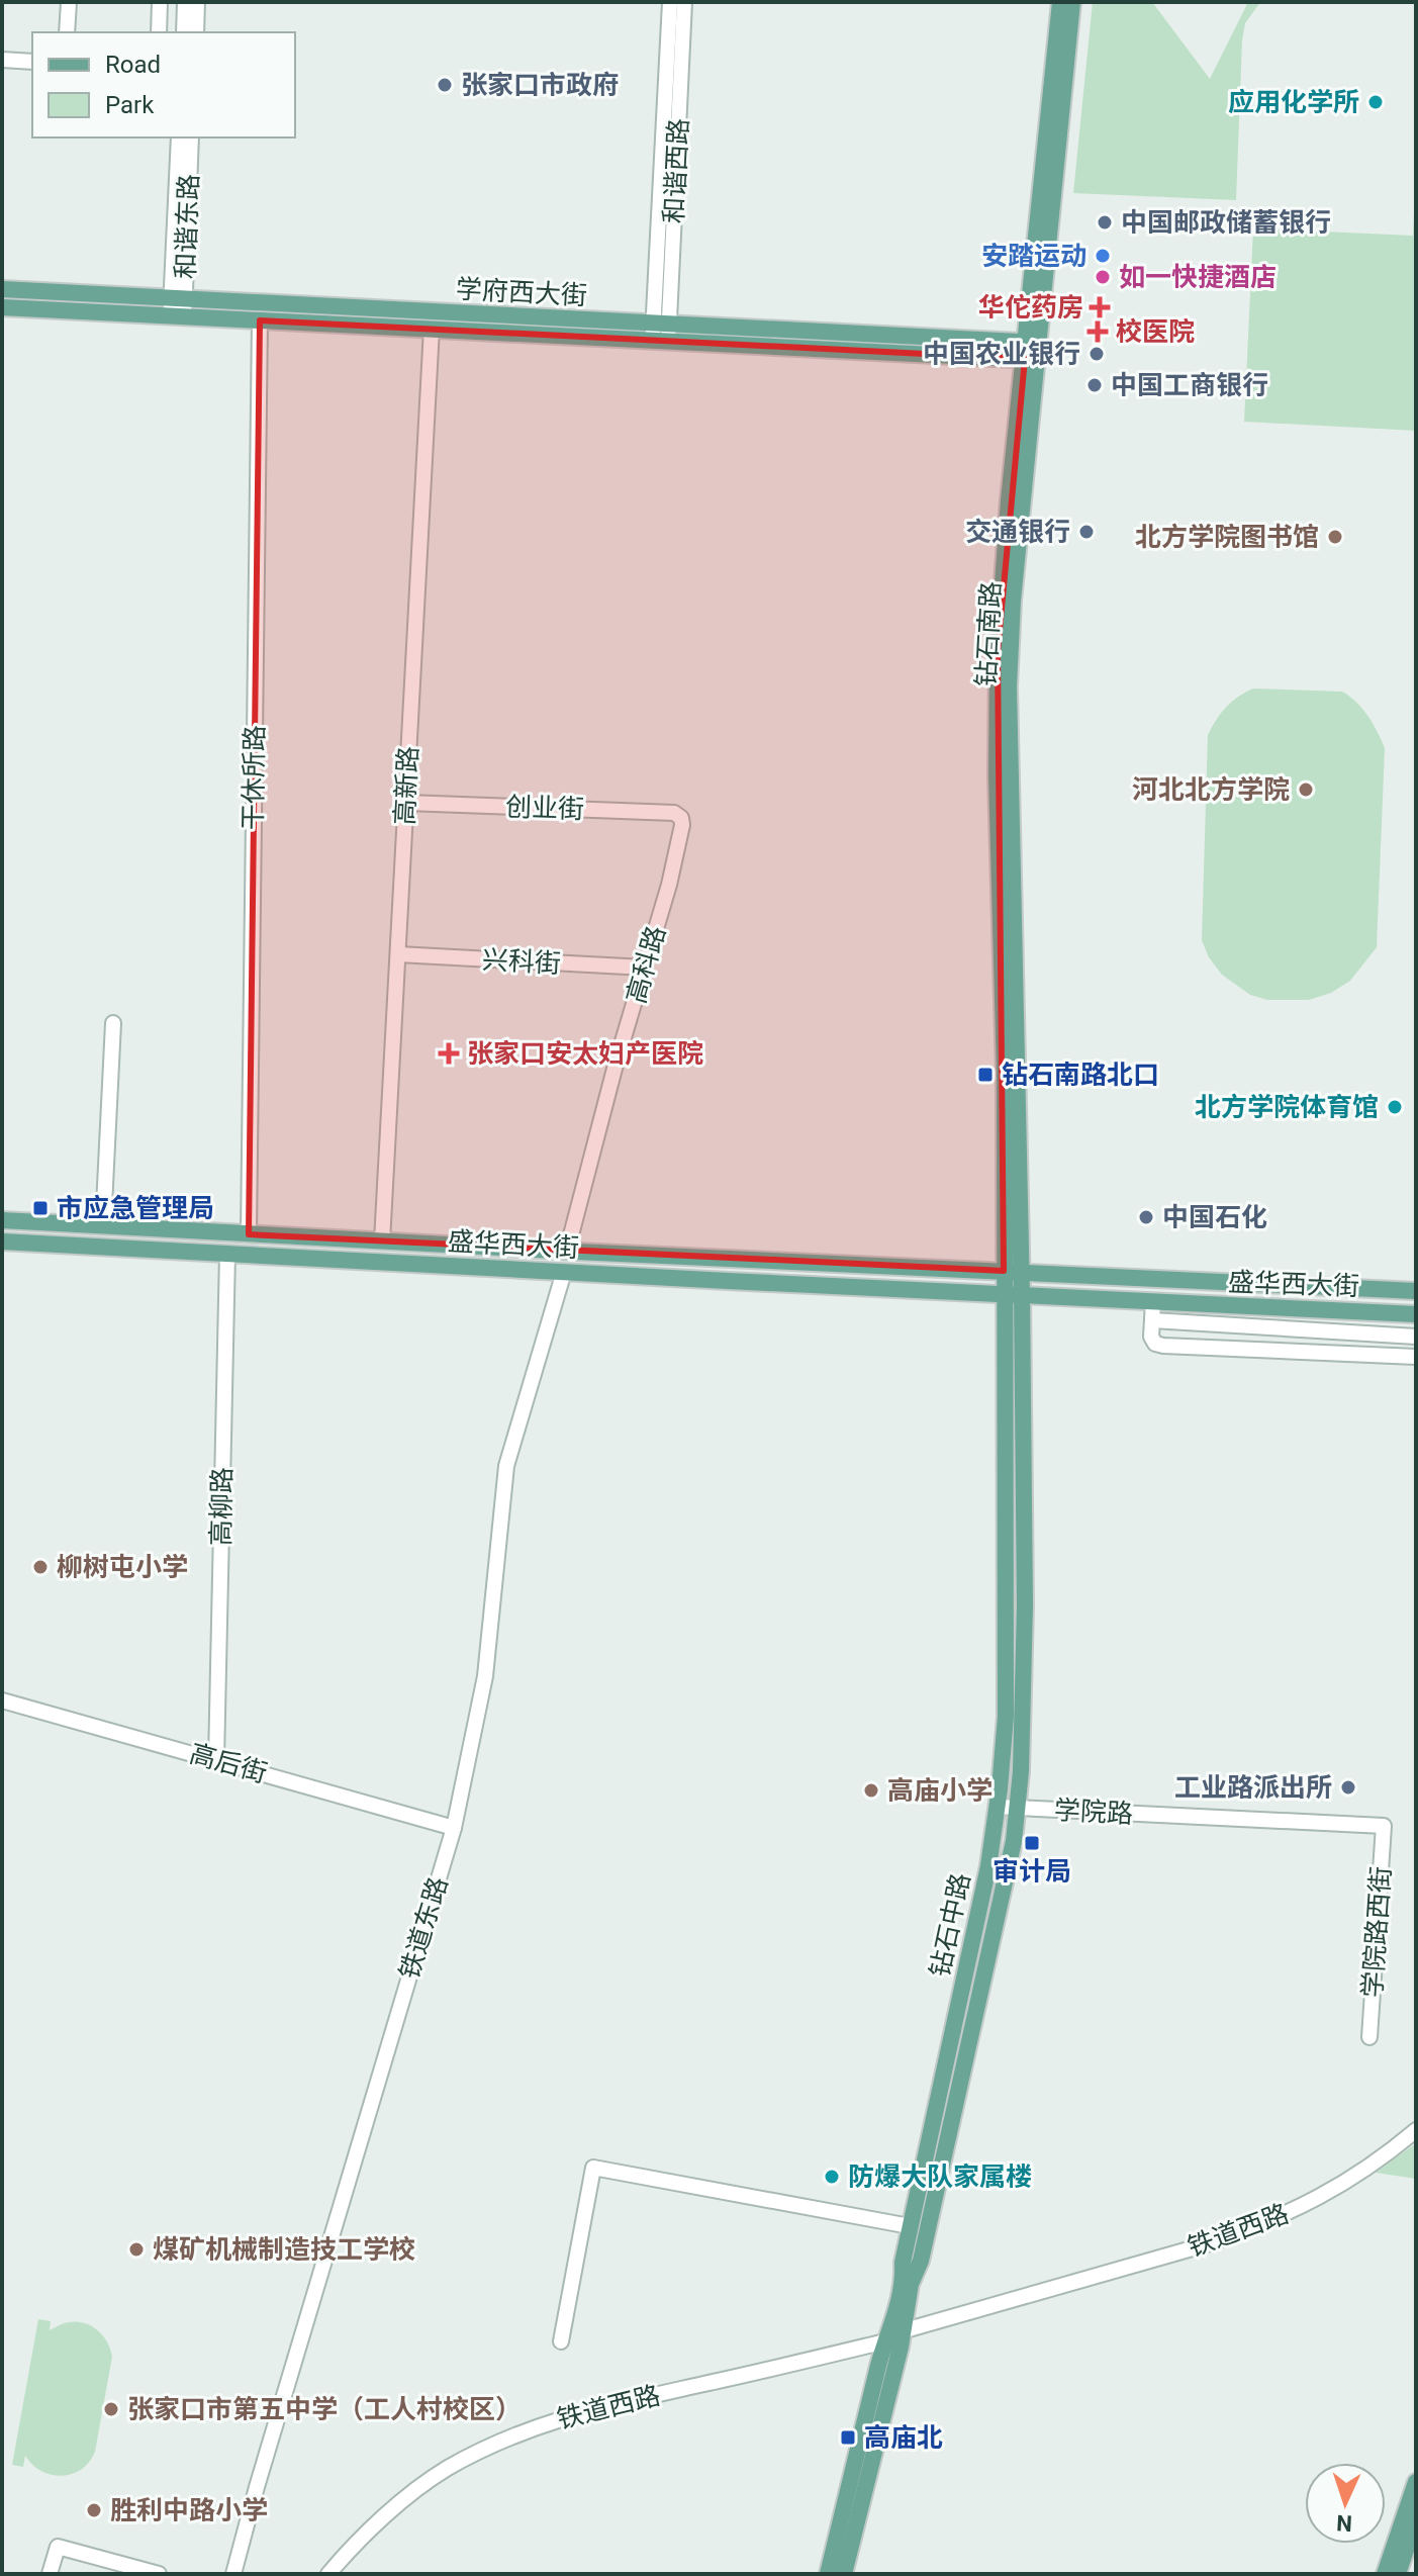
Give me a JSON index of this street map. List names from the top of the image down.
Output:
{
  "streets": {
    "main road": [
      "学府西大街",
      "钻石南路",
      "盛华西大街",
      "钻石中路"
    ],
    "street": [
      "和谐西路",
      "和谐东路",
      "干休所路",
      "高新路",
      "创业街",
      "兴科街",
      "高科路",
      "高柳路",
      "高后街",
      "学院路",
      "铁道东路",
      "学院路西街",
      "铁道西路"
    ]
  },
  "crossings": [
    ["和谐西路", "学府西大街"],
    ["和谐东路", "学府西大街"],
    ["学府西大街", "钻石南路"],
    ["学府西大街", "干休所路"],
    ["学府西大街", "高新路"],
    ["钻石南路", "盛华西大街"],
    ["钻石南路", "钻石中路"],
    ["干休所路", "盛华西大街"],
    ["高新路", "创业街"],
    ["高新路", "兴科街"],
    ["高新路", "盛华西大街"],
    ["创业街", "高科路"],
    ["兴科街", "高科路"],
    ["高科路", "盛华西大街"],
    ["盛华西大街", "高柳路"],
    ["盛华西大街", "钻石中路"],
    ["盛华西大街", "铁道东路"],
    ["高柳路", "高后街"],
    ["高后街", "铁道东路"],
    ["学院路", "钻石中路"],
    ["学院路", "学院路西街"],
    ["钻石中路", "铁道西路"]
  ],
  "places": {
    "other": [
      "张家口市政府",
      "应用化学所",
      "中国邮政储蓄银行",
      "安踏运动",
      "如一快捷酒店",
      "中国农业银行",
      "中国工商银行",
      "交通银行",
      "北方学院图书馆",
      "河北北方学院",
      "北方学院体育馆",
      "中国石化",
      "柳树屯小学",
      "工业路派出所",
      "高庙小学",
      "防爆大队家属楼",
      "煤矿机械制造技工学校",
      "张家口市第五中学（工人村校区）",
      "胜利中路小学"
    ],
    "health": ["华佗药房", "校医院", "张家口安太妇产医院"],
    "transit": [
      "钻石南路北口",
      "市应急管理局",
      "审计局",
      "高庙北"
    ]
  },
  "legend": ["Road", "Park"],
  "north": "bottom"
}
